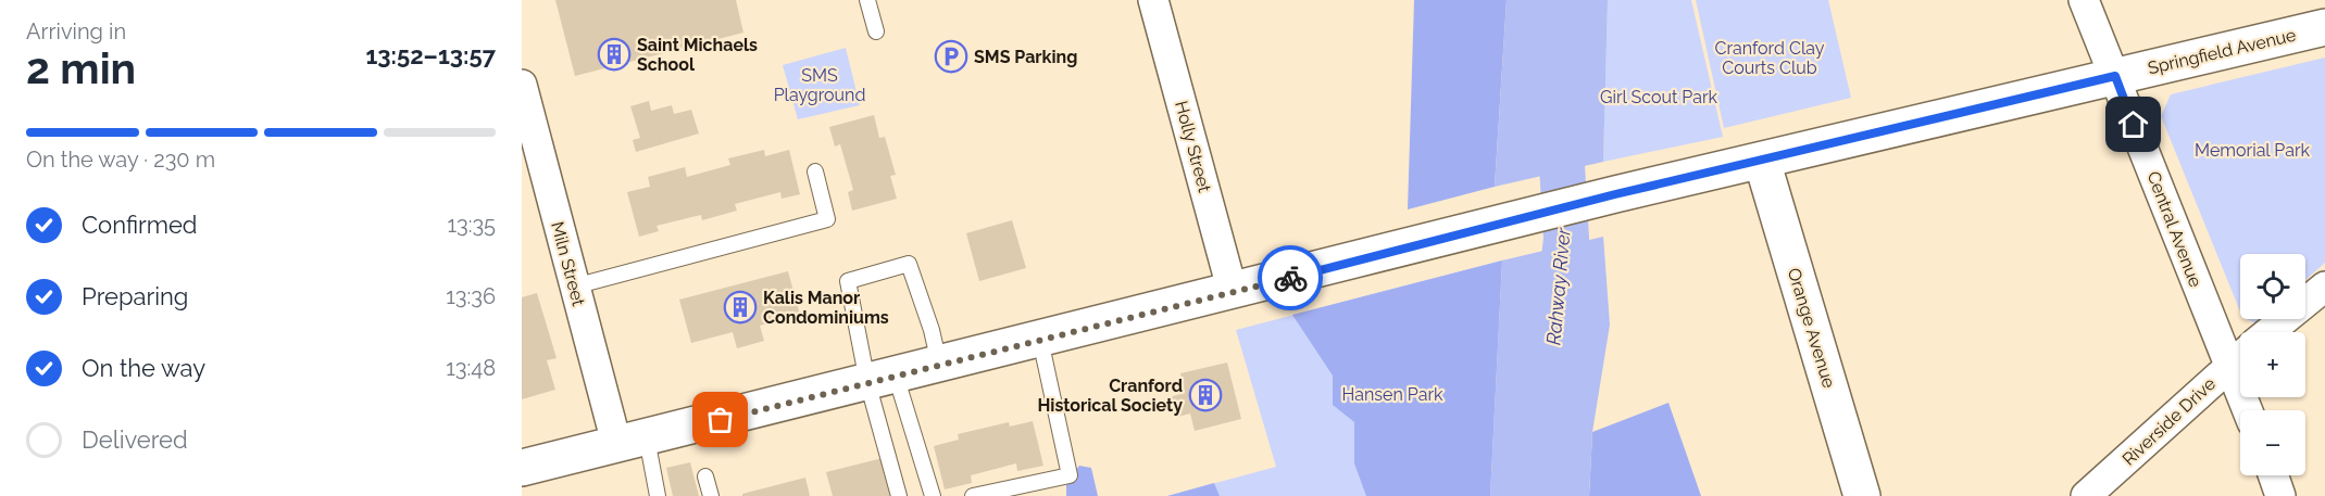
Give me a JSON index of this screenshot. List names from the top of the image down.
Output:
{
  "streets": {
    "street": [
      "Springfield Avenue",
      "Holly Street",
      "Central Avenue",
      "Miln Street",
      "Orange Avenue",
      "Riverside Drive"
    ]
  },
  "crossings": [
    ["Springfield Avenue", "Holly Street"],
    ["Springfield Avenue", "Central Avenue"],
    ["Springfield Avenue", "Miln Street"],
    ["Springfield Avenue", "Orange Avenue"],
    ["Central Avenue", "Riverside Drive"]
  ],
  "water": ["Rahway River"],
  "parks": [
    "Cranford Clay Courts Club",
    "SMS Playground",
    "Girl Scout Park",
    "Memorial Park",
    "Hansen Park"
  ],
  "places": {
    "building": ["Saint Michaels School", "Kalis Manor Condominiums", "Cranford Historical Society"],
    "parking": ["SMS Parking"]
  },
  "page": {
    "heading": ["2 min", "Arriving in", "13:52–13:57"],
    "bar": "On the way · 230 m",
    "list": [
      ["Confirmed", "13:35"],
      ["Preparing", "13:36"],
      ["On the way", "13:48"],
      "Delivered"
    ],
    "map_buttons": ["+", "−"]
  }
}
